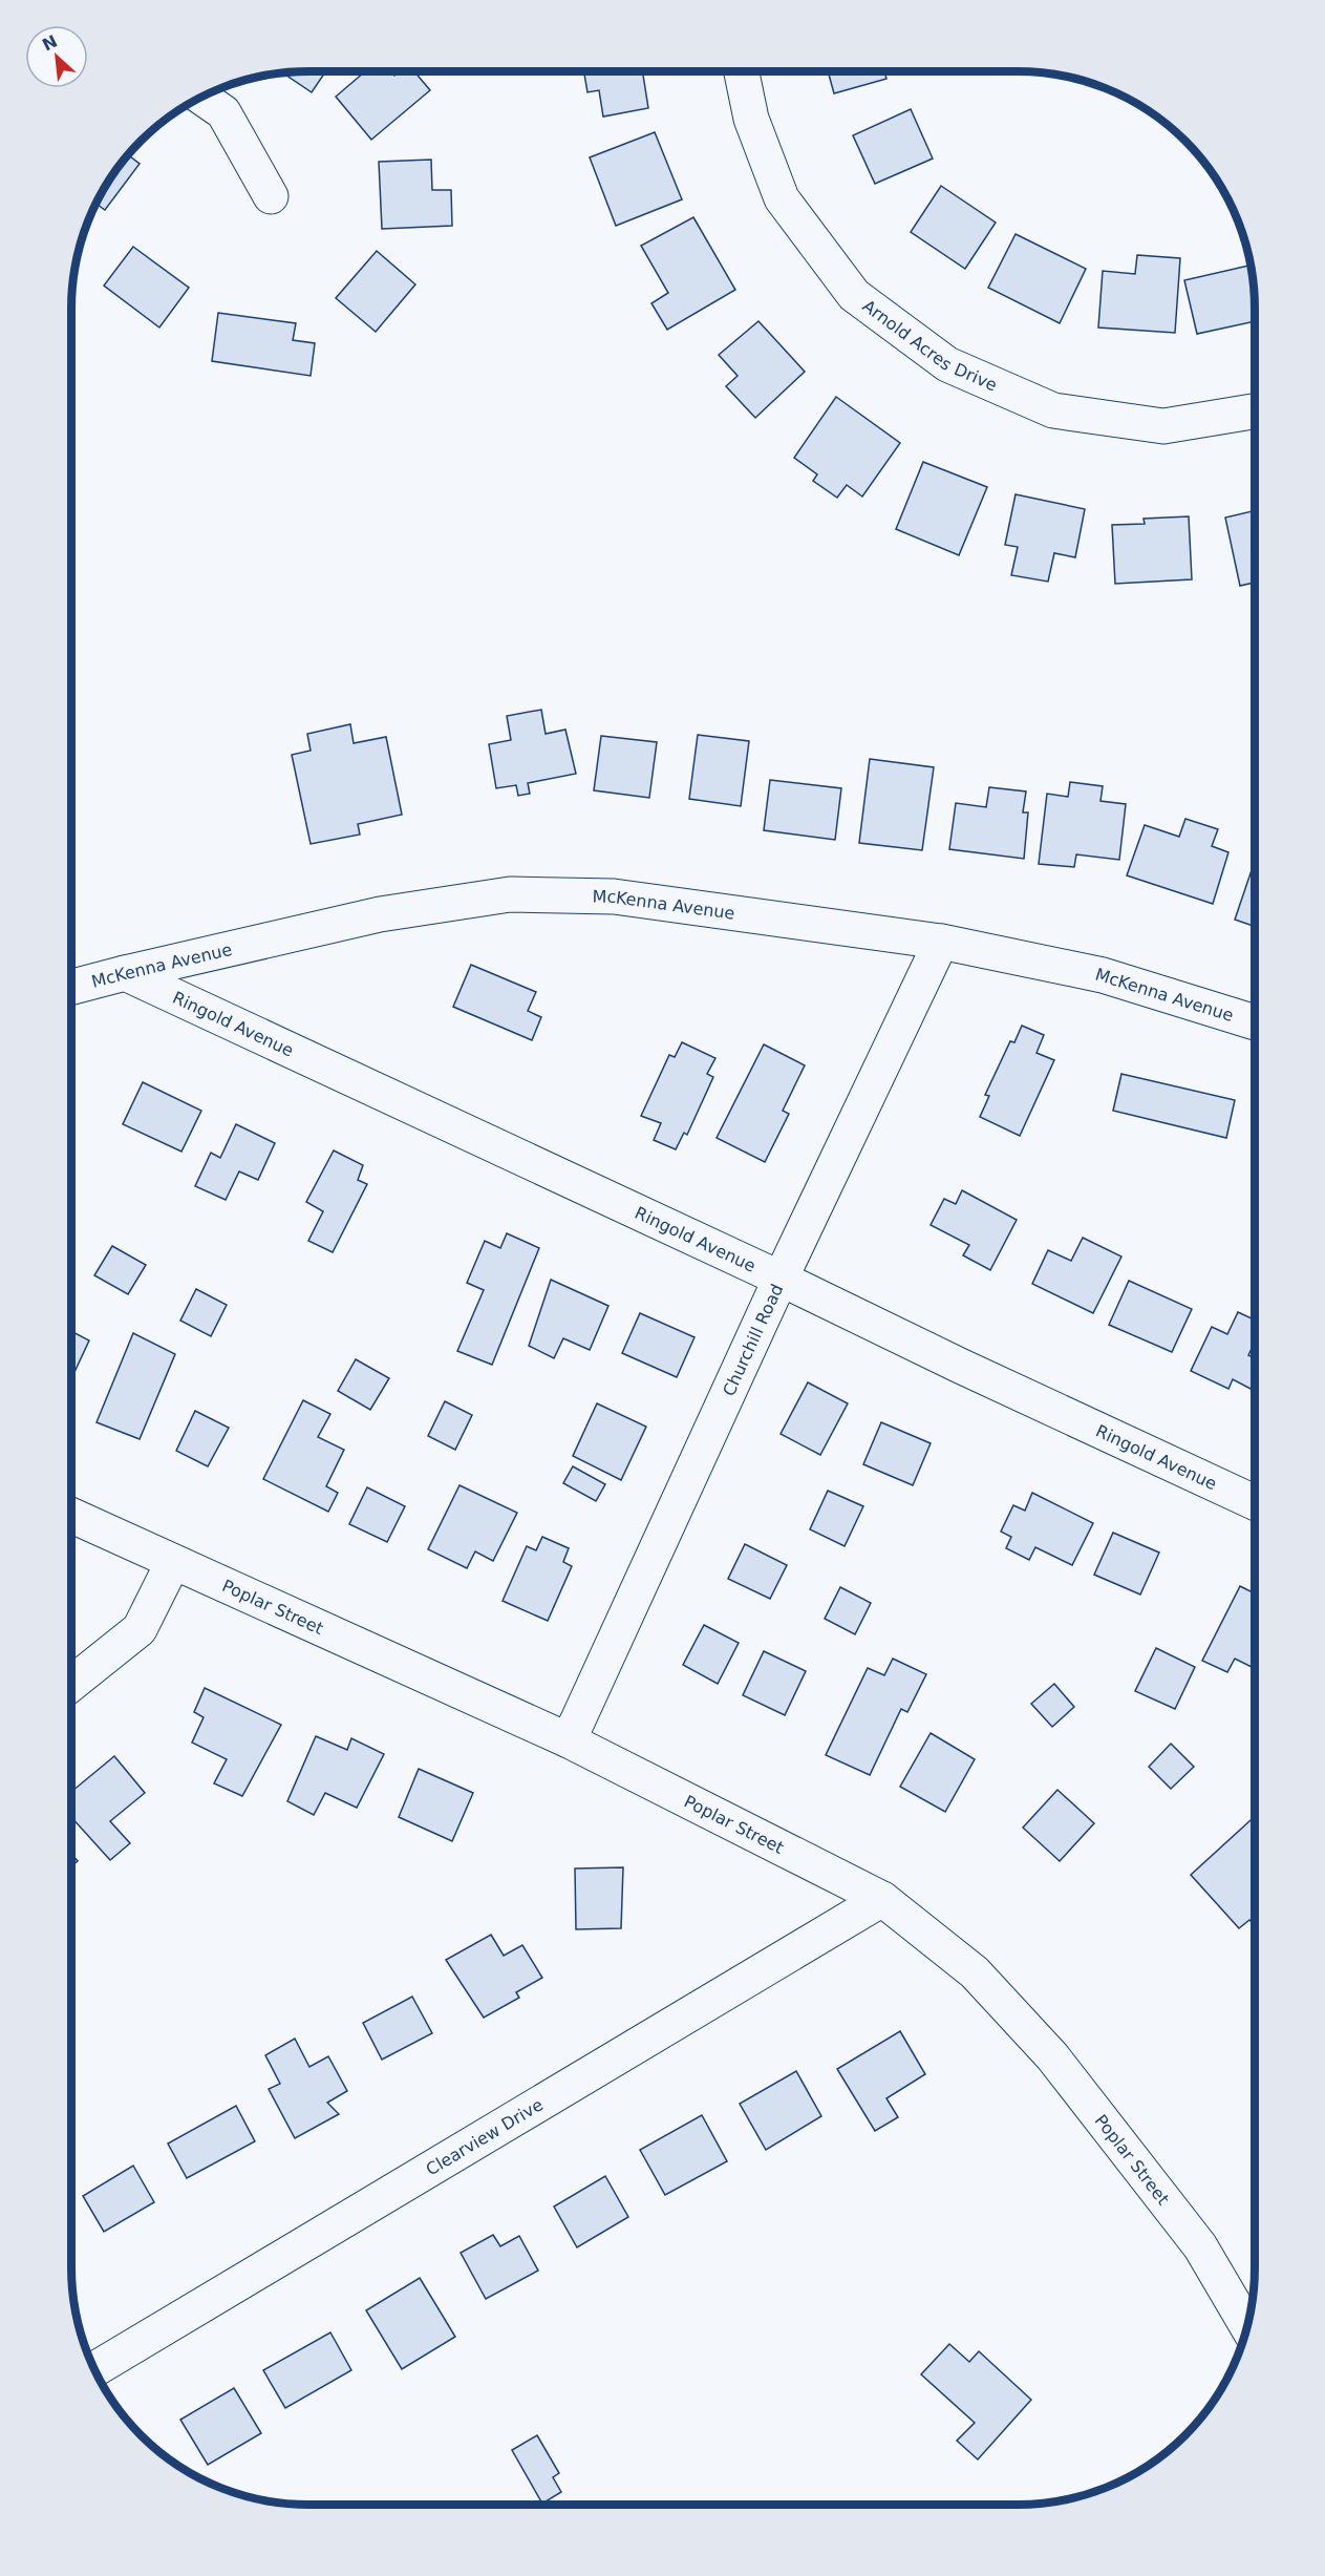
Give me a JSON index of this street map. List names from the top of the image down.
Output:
{
  "streets": {
    "street": [
      "Arnold Acres Drive",
      "McKenna Avenue",
      "Ringold Avenue",
      "Churchill Road",
      "Poplar Street",
      "Clearview Drive"
    ]
  },
  "crossings": [
    ["McKenna Avenue", "Ringold Avenue"],
    ["McKenna Avenue", "Churchill Road"],
    ["Ringold Avenue", "Churchill Road"],
    ["Churchill Road", "Poplar Street"],
    ["Poplar Street", "Clearview Drive"]
  ],
  "north": "top left"
}
